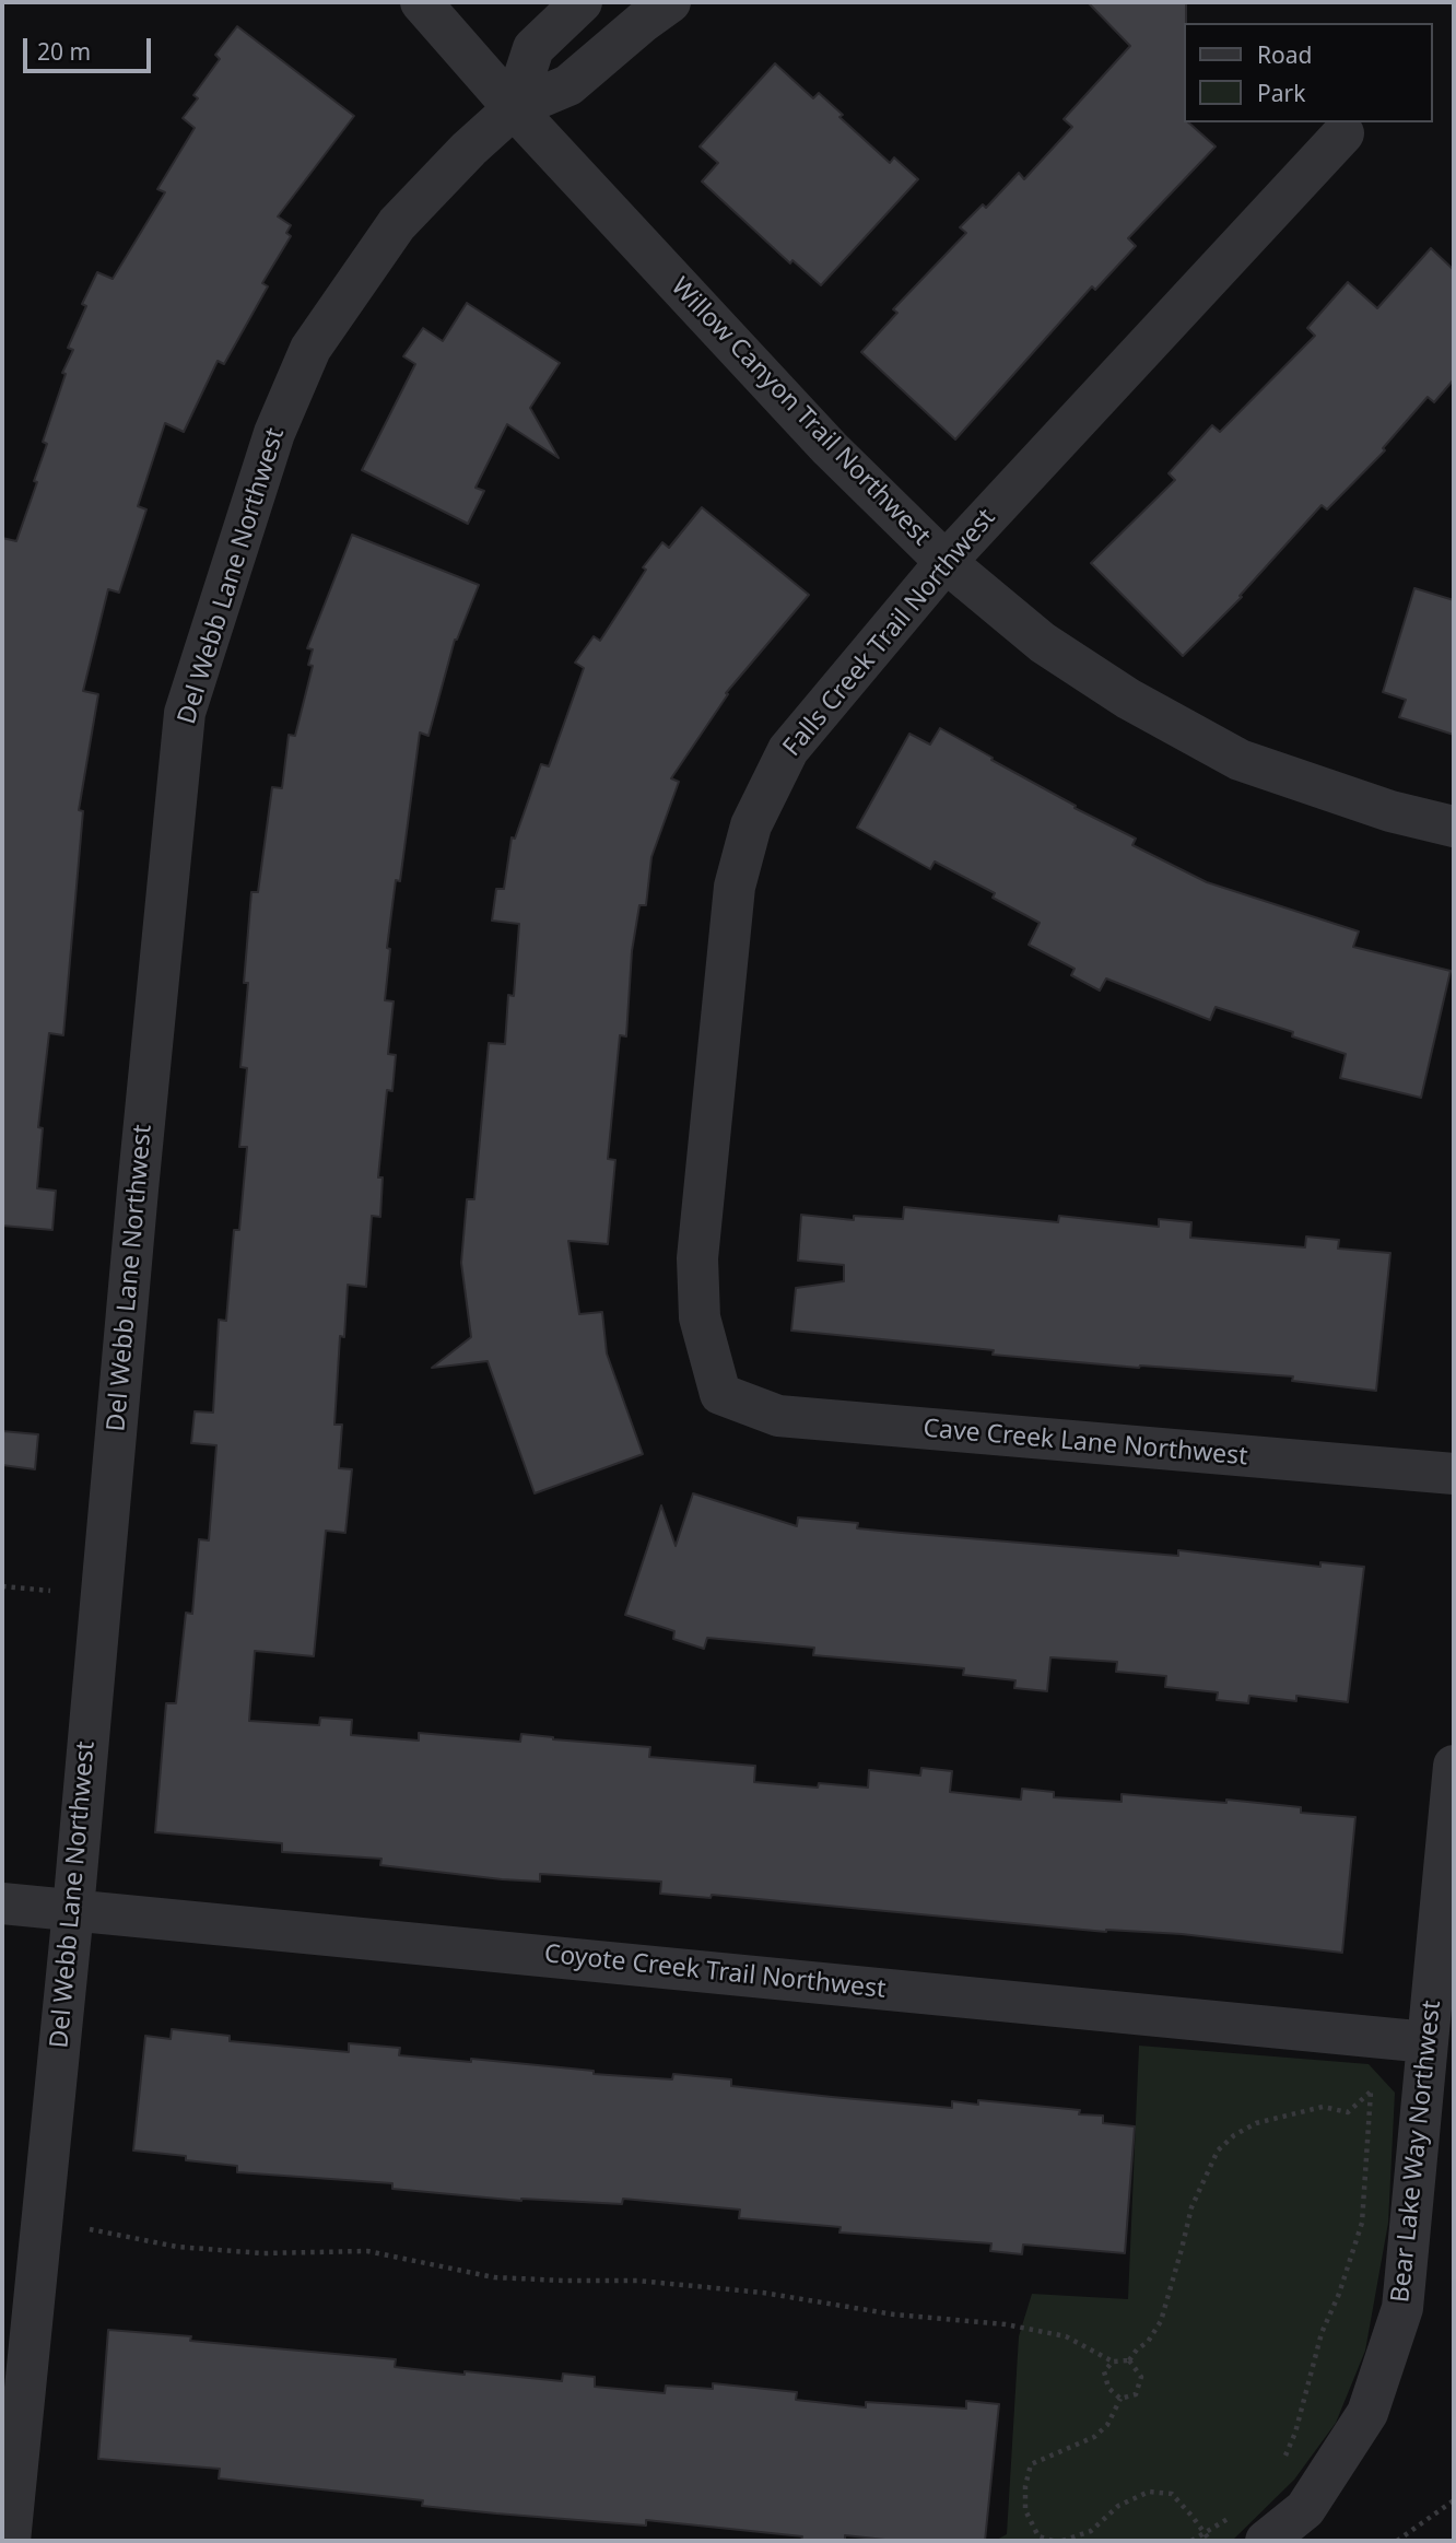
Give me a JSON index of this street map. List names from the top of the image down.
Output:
{
  "streets": {
    "street": [
      "Willow Canyon Trail Northwest",
      "Del Webb Lane Northwest",
      "Falls Creek Trail Northwest",
      "Cave Creek Lane Northwest",
      "Coyote Creek Trail Northwest",
      "Bear Lake Way Northwest"
    ]
  },
  "crossings": [
    ["Willow Canyon Trail Northwest", "Del Webb Lane Northwest"],
    ["Willow Canyon Trail Northwest", "Falls Creek Trail Northwest"],
    ["Del Webb Lane Northwest", "Coyote Creek Trail Northwest"],
    ["Falls Creek Trail Northwest", "Cave Creek Lane Northwest"],
    ["Coyote Creek Trail Northwest", "Bear Lake Way Northwest"]
  ],
  "legend": ["Road", "Park"],
  "scale_bar": "20 m"
}
